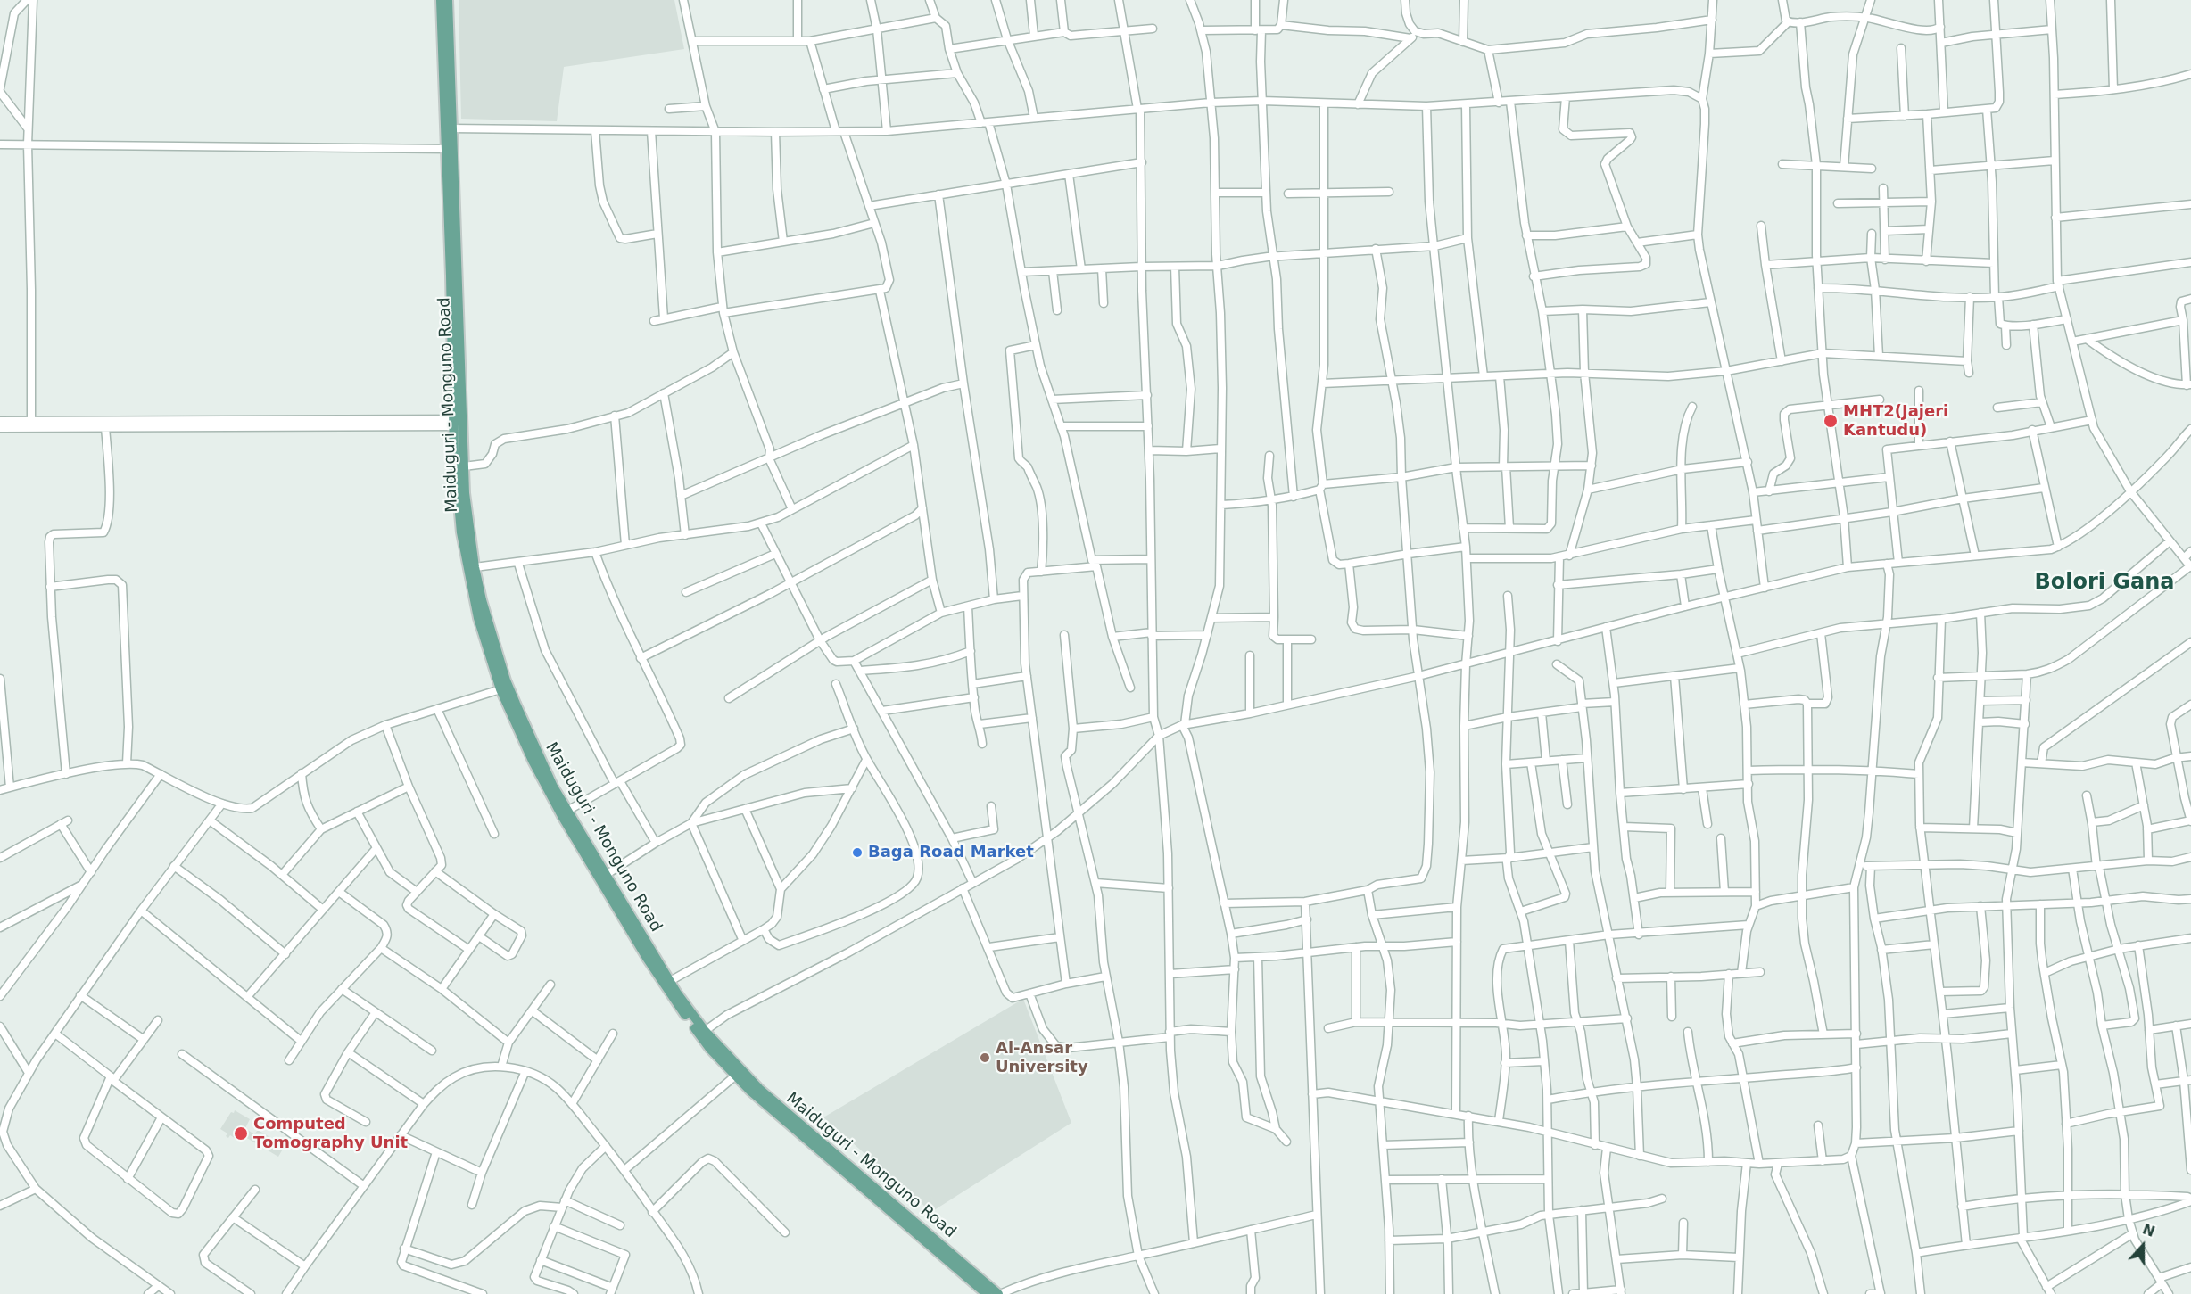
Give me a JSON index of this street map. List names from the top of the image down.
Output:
{
  "streets": {
    "main road": ["Maiduguri - Monguno Road"]
  },
  "districts": ["Bolori Gana"],
  "places": [
    "MHT2(Jajeri Kantudu)",
    "Baga Road Market",
    "Al-Ansar University",
    "Computed Tomography Unit"
  ],
  "north": "top"
}
